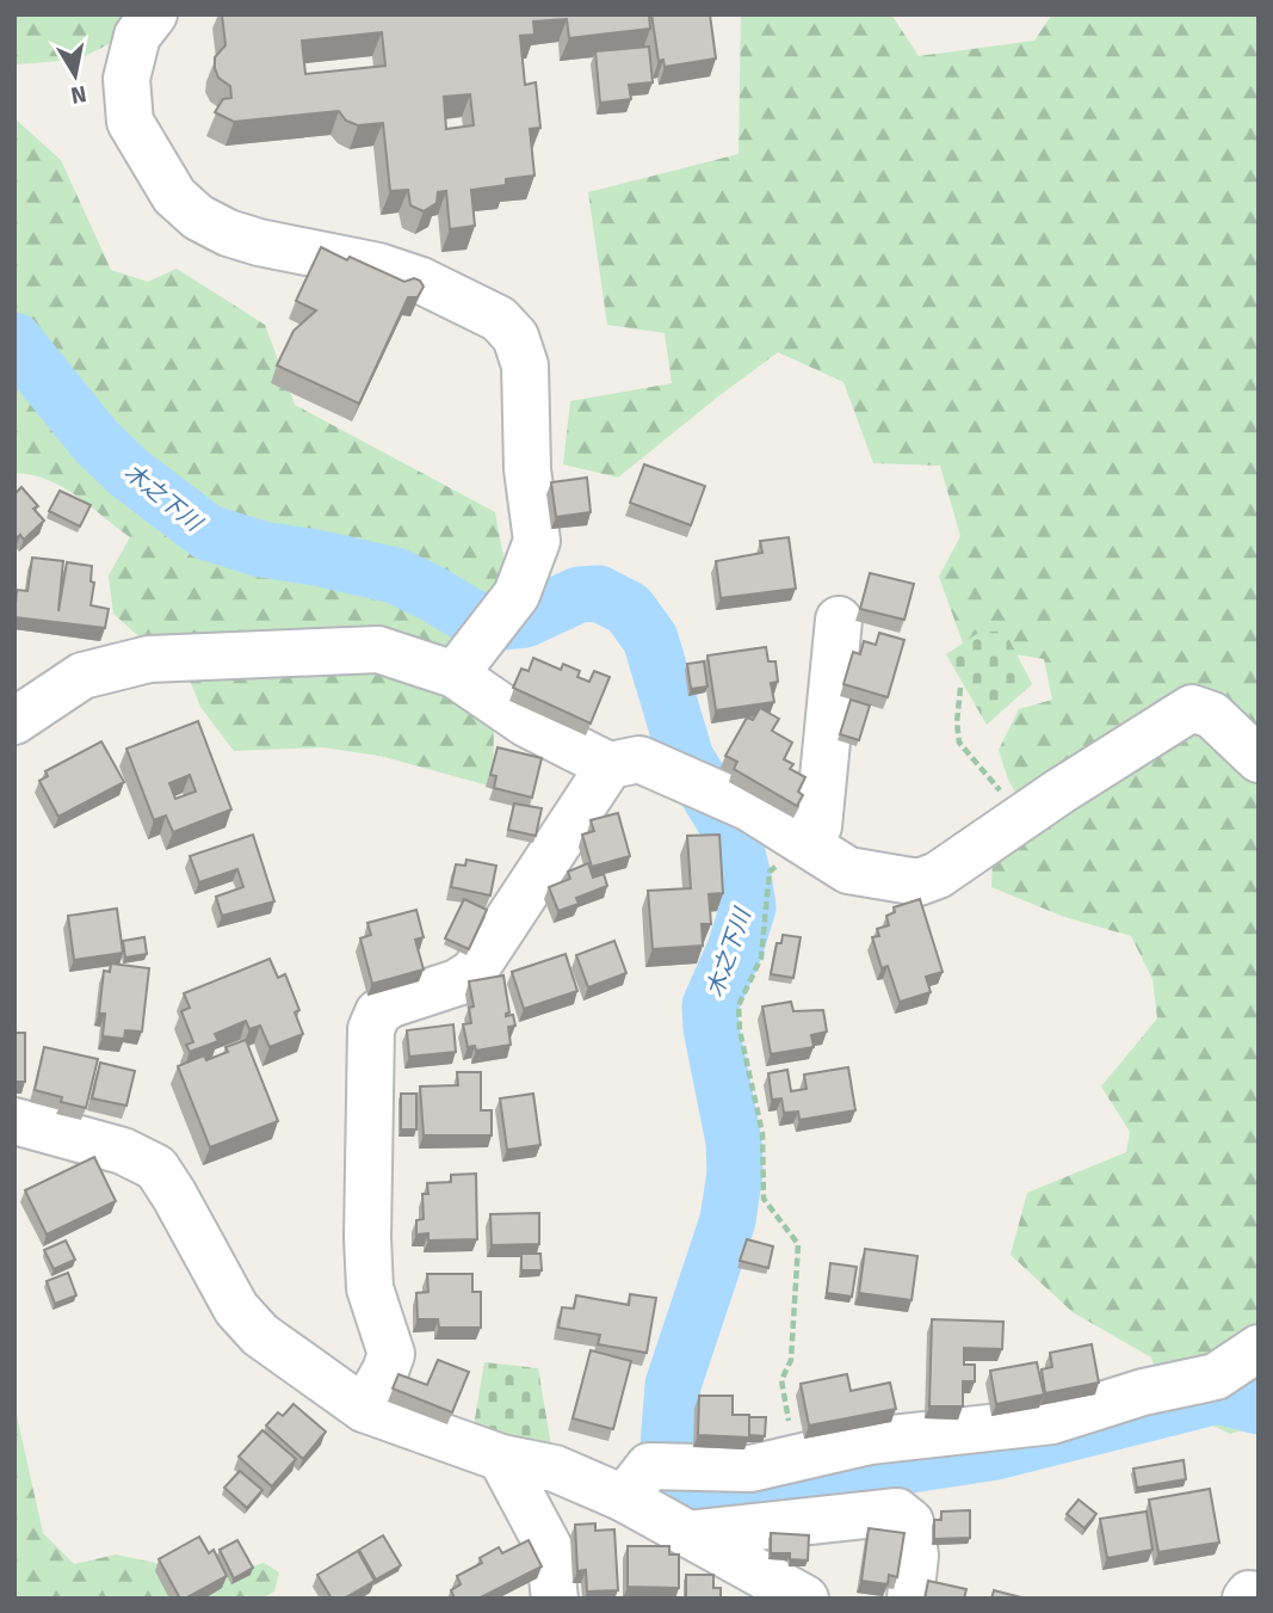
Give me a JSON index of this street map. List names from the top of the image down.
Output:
{
  "water": ["木之下川"],
  "north": "bottom"
}
